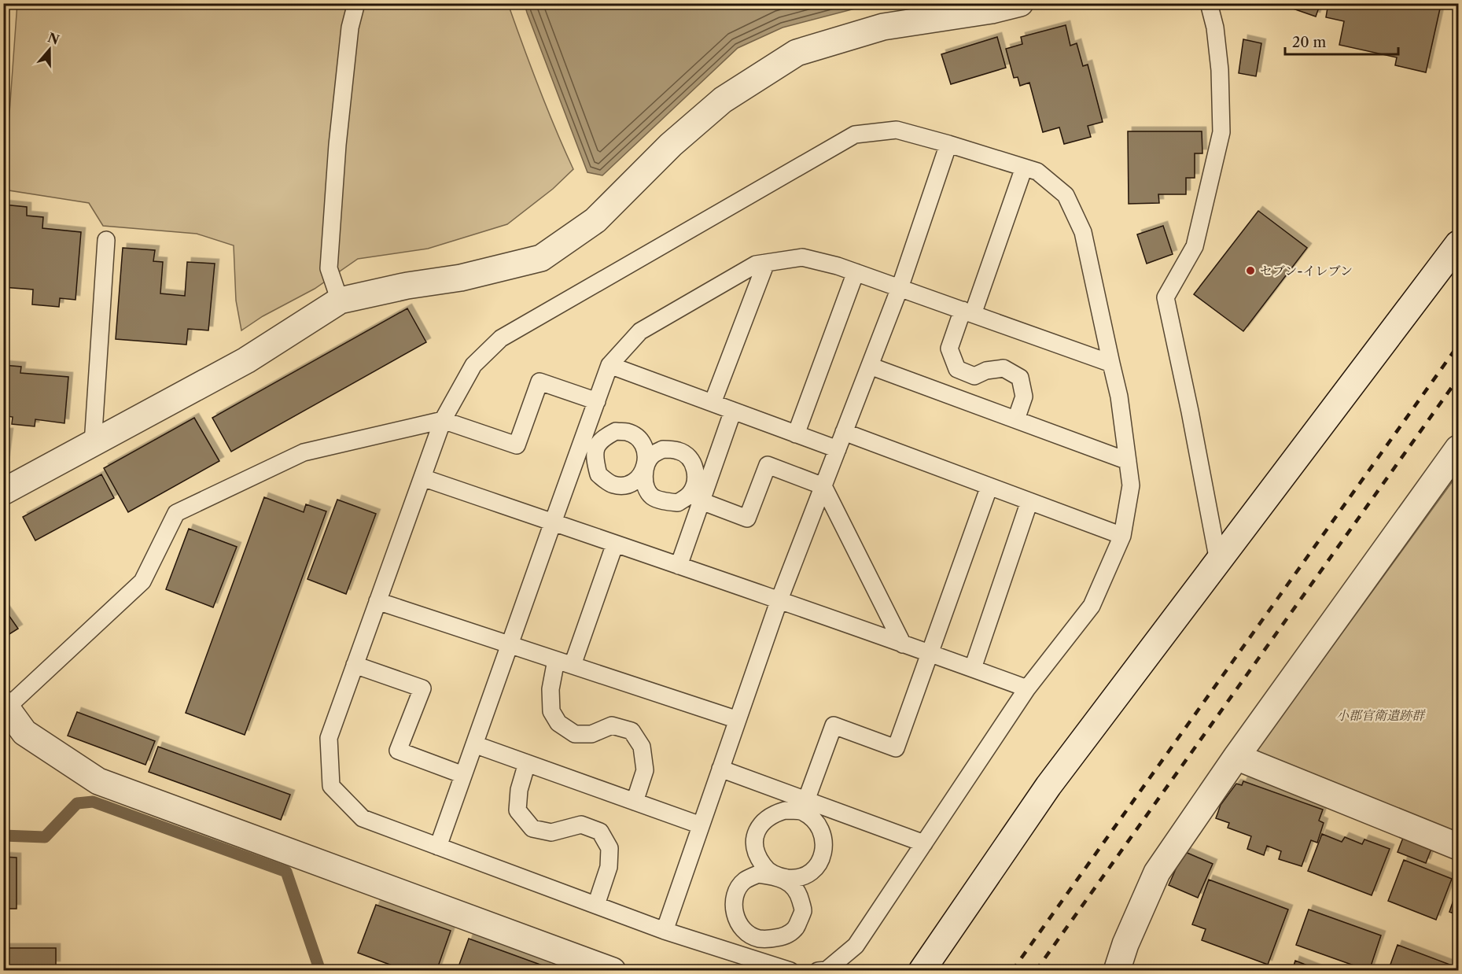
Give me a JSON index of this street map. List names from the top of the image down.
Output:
{
  "parks": ["小郡官衛遺跡群"],
  "places": ["セブン-イレブン"],
  "scale_bar": "20 m",
  "north": "top"
}
